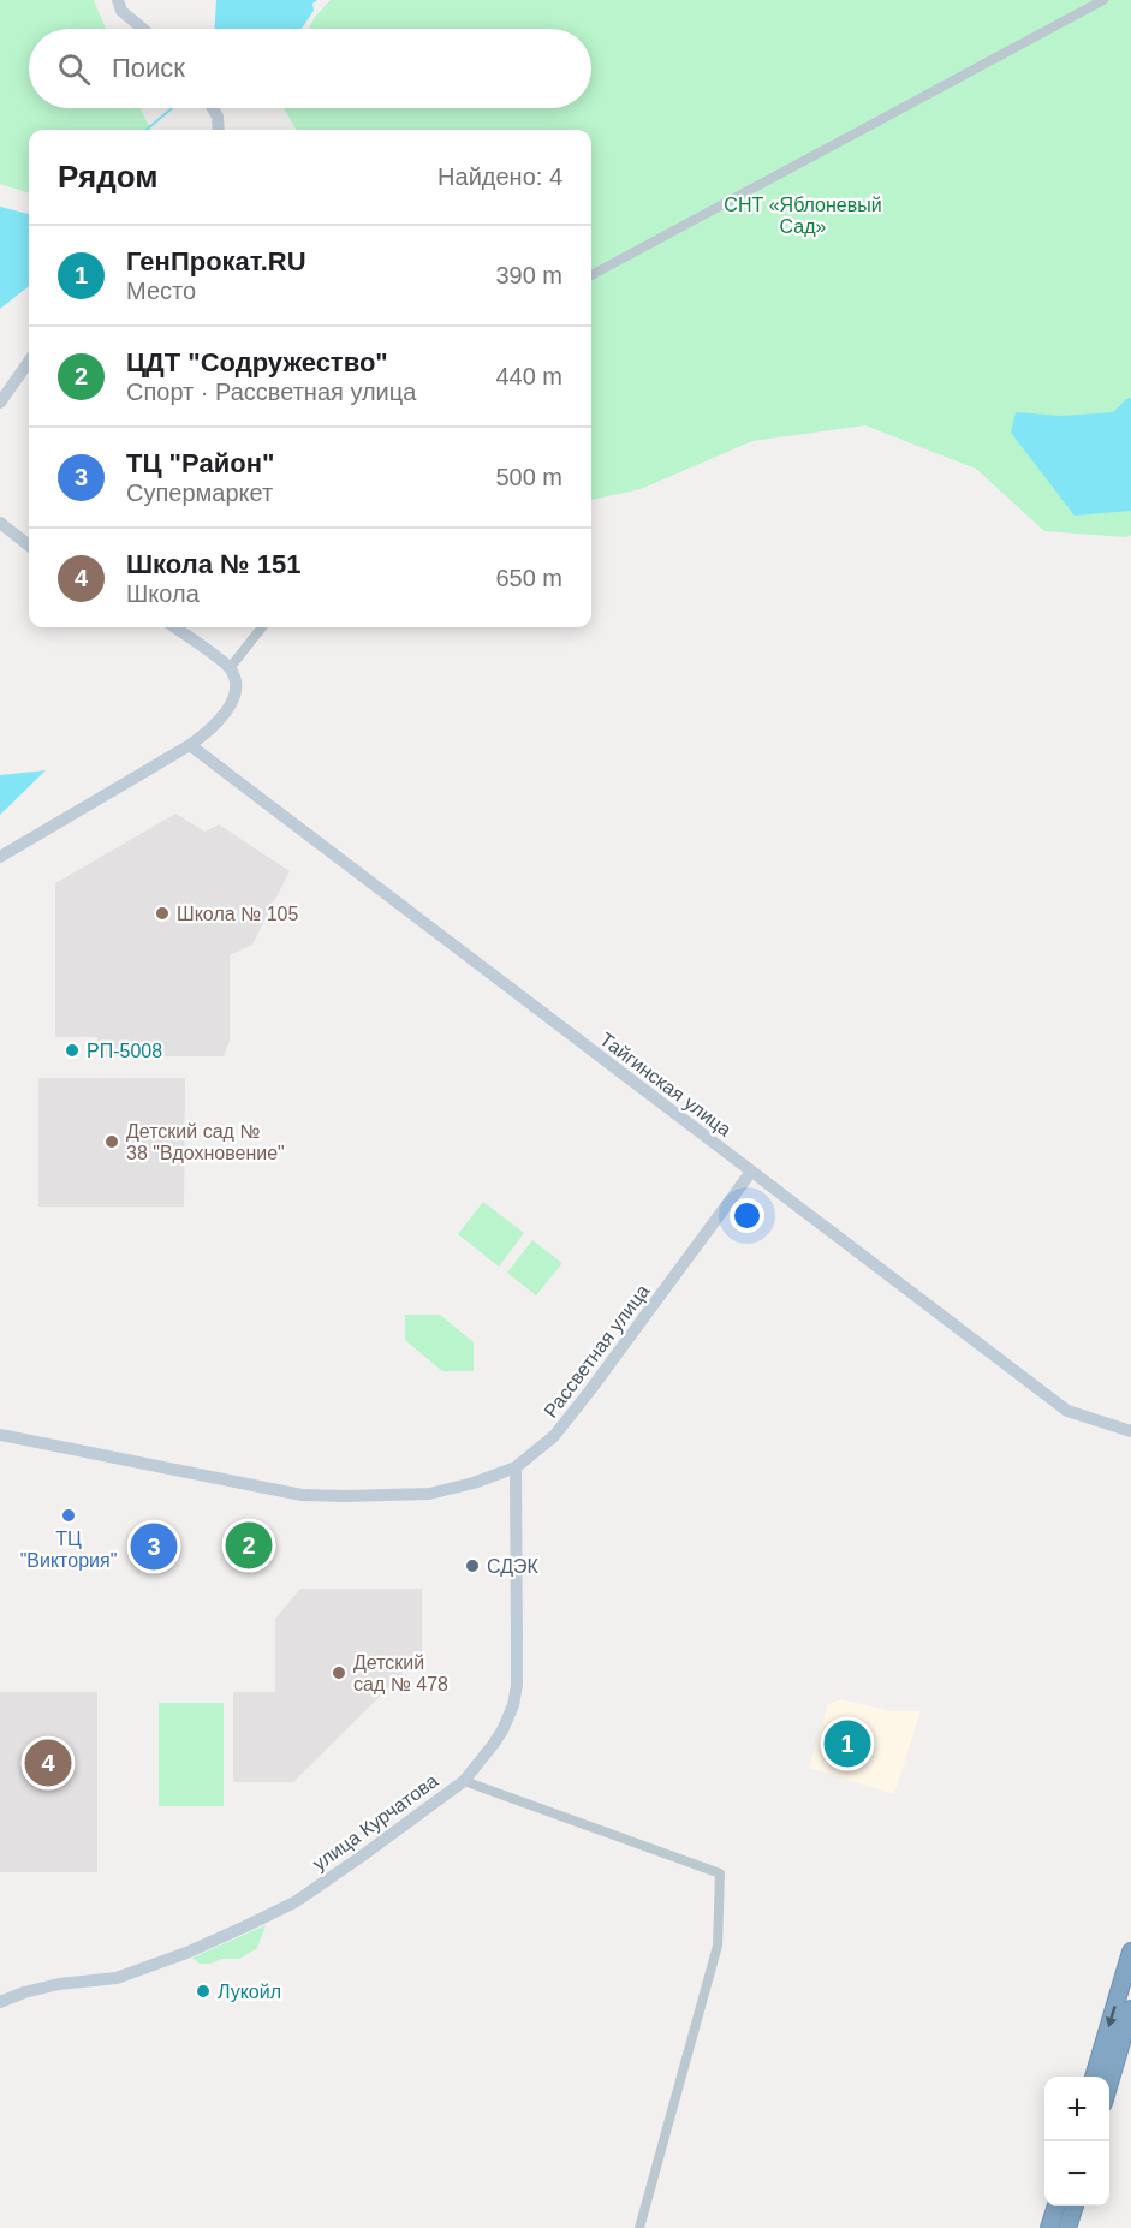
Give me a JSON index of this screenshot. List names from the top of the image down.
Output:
{
  "streets": {
    "main road": ["Тайгинская улица", "Рассветная улица", "улица Курчатова"]
  },
  "crossings": [
    ["Тайгинская улица", "Рассветная улица"],
    ["Рассветная улица", "улица Курчатова"]
  ],
  "parks": ["СНТ «Яблоневый Сад»"],
  "places": [
    "Школа № 105",
    "РП-5008",
    "Детский сад № 38 \"Вдохновение\"",
    "ТЦ \"Виктория\"",
    "СДЭК",
    "Детский сад № 478",
    "Лукойл"
  ],
  "page": {
    "search": "Поиск",
    "heading": ["Рядом", "Найдено: 4"],
    "list": [
      {
        "mark": "1",
        "name": "ГенПрокат.RU",
        "note": "Место",
        "value": "390 m"
      },
      {
        "mark": "2",
        "name": "ЦДТ \"Содружество\"",
        "note": "Спорт · Рассветная улица",
        "value": "440 m"
      },
      {
        "mark": "3",
        "name": "ТЦ \"Район\"",
        "note": "Супермаркет",
        "value": "500 m"
      },
      {
        "mark": "4",
        "name": "Школа № 151",
        "note": "Школа",
        "value": "650 m"
      }
    ],
    "pins": [
      "2",
      "3",
      "1",
      "4"
    ],
    "map_buttons": ["+", "−"]
  }
}
